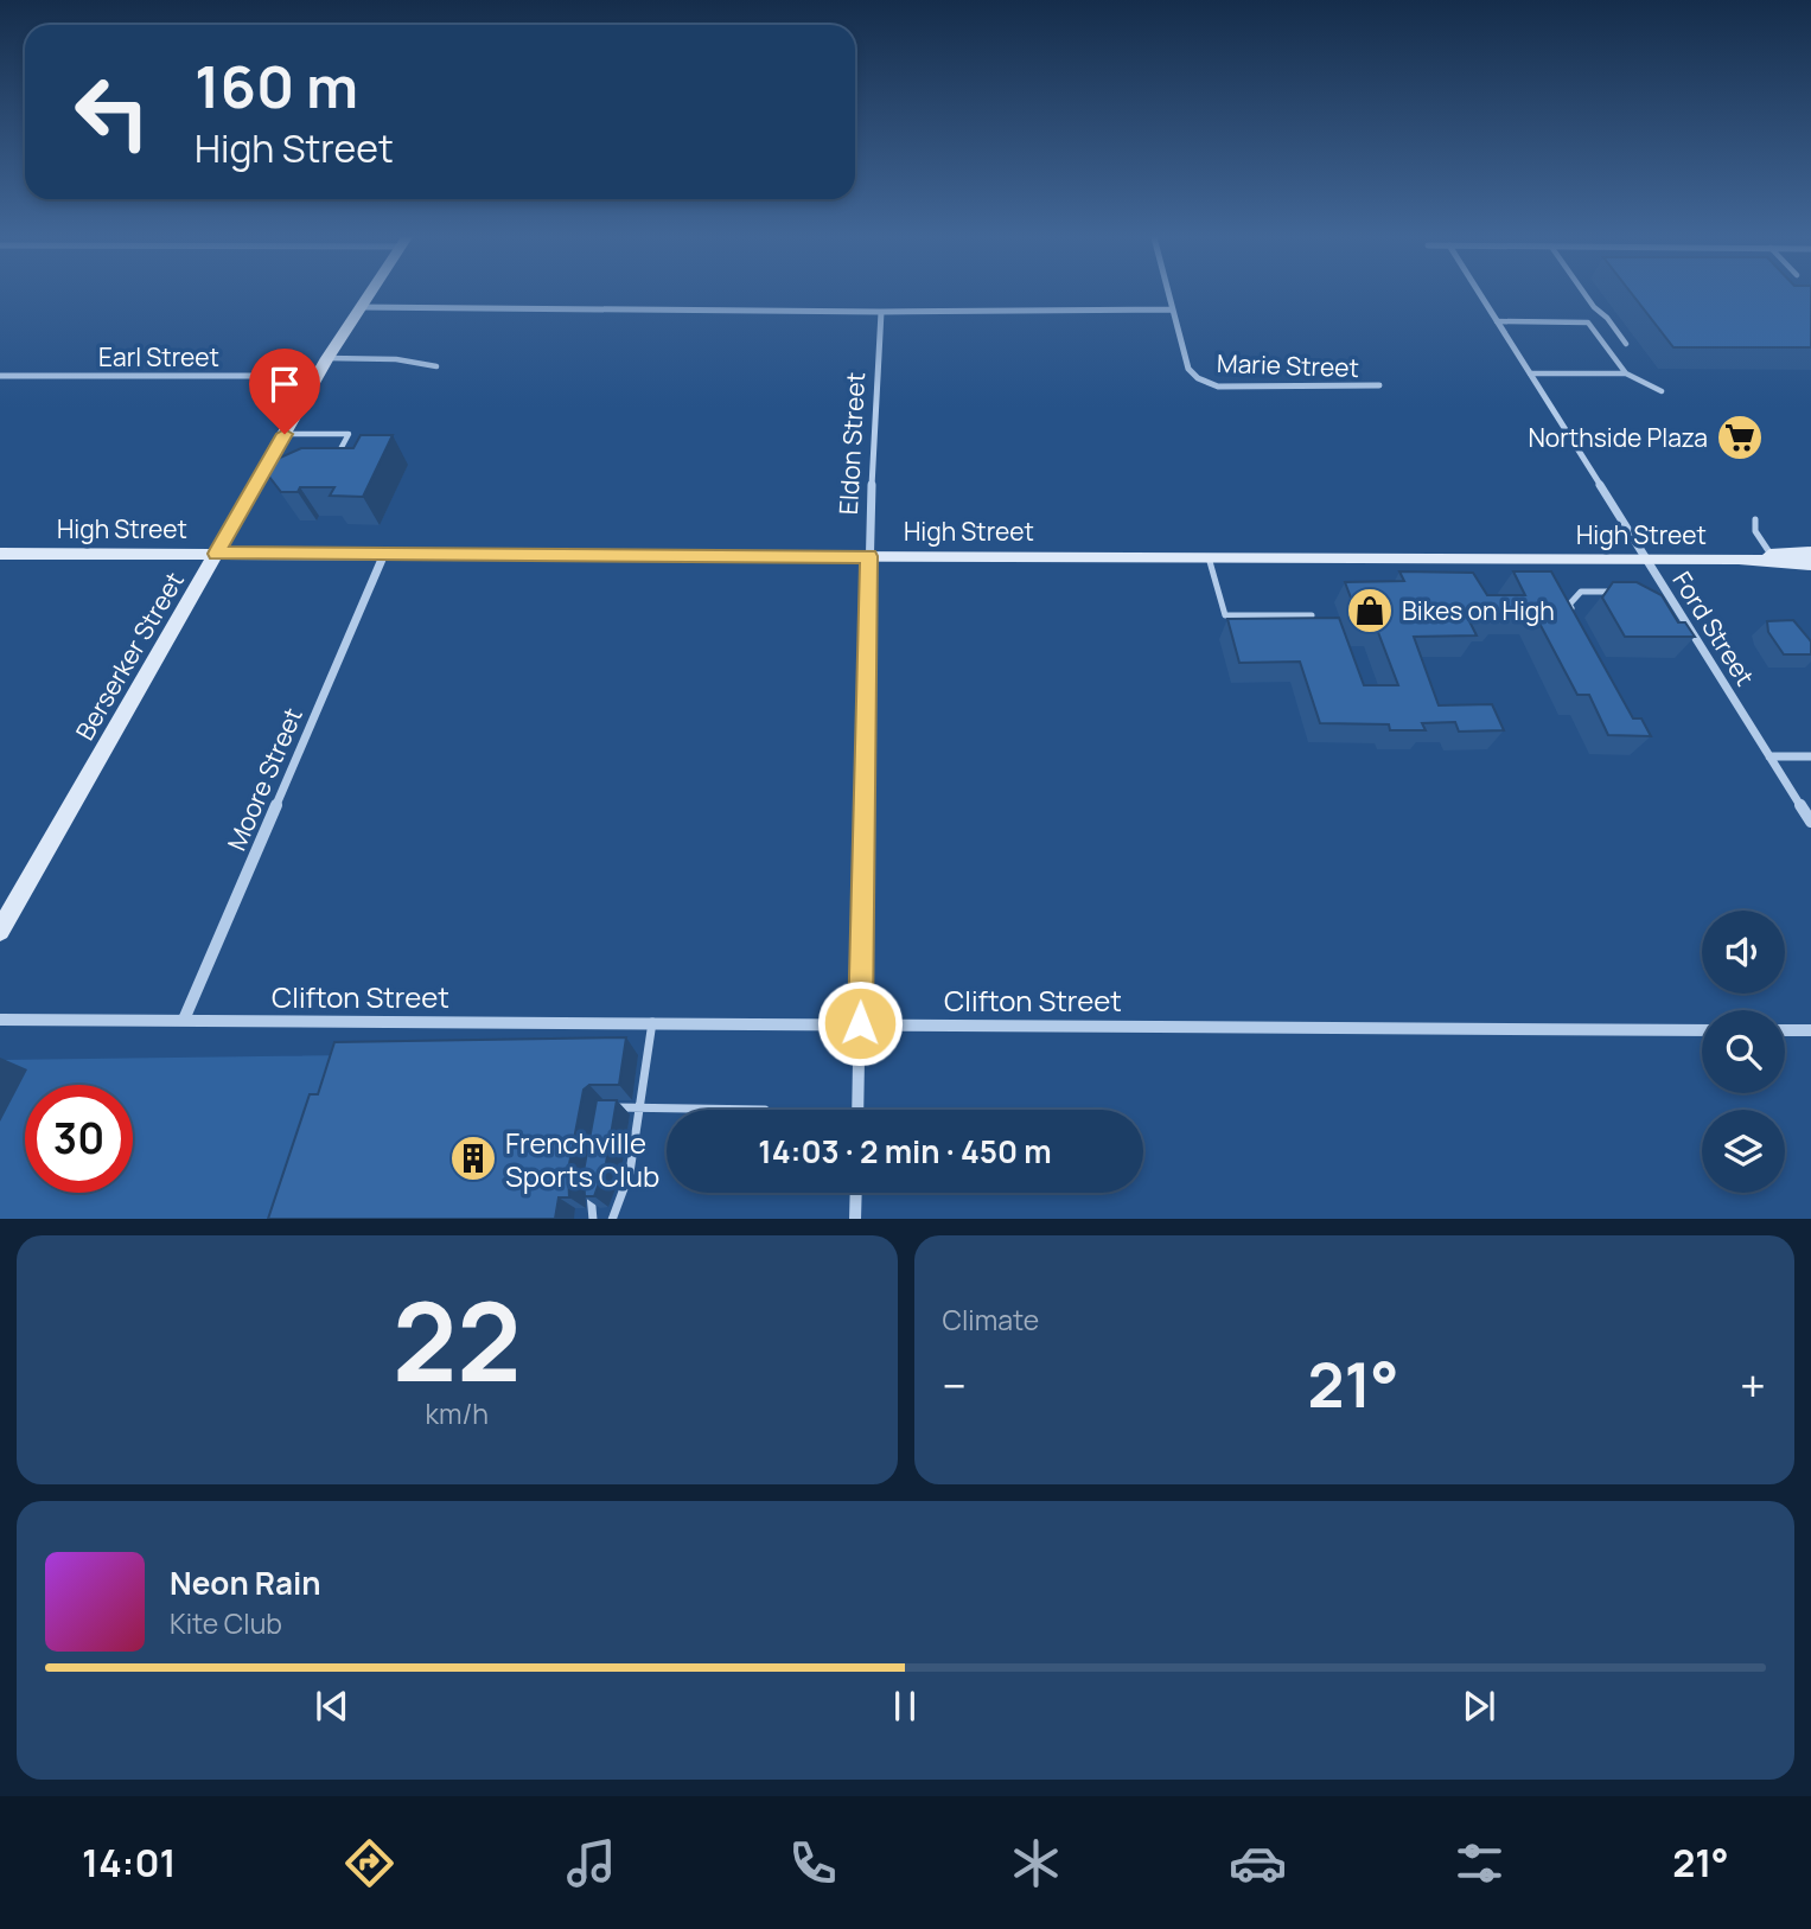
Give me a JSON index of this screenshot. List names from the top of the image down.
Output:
{
  "streets": {
    "main road": ["High Street", "Berserker Street"],
    "street": [
      "Earl Street",
      "Marie Street",
      "Eldon Street",
      "Ford Street",
      "Moore Street",
      "Clifton Street"
    ]
  },
  "crossings": [
    ["Earl Street", "Berserker Street"],
    ["Eldon Street", "High Street"],
    ["Eldon Street", "Clifton Street"],
    ["High Street", "Ford Street"],
    ["High Street", "Berserker Street"],
    ["High Street", "Moore Street"],
    ["Moore Street", "Clifton Street"]
  ],
  "places": {
    "supermarket": ["Northside Plaza"],
    "shop": ["Bikes on High"],
    "building": ["Frenchville Sports Club"]
  },
  "page": {
    "turn": ["160 m", "High Street"],
    "limit": "30",
    "trip": "14:03 · 2 min · 450 m",
    "tile": [
      ["22", "km/h"],
      "Climate"
    ],
    "heat": ["−", "21°", "+"],
    "song": ["Neon Rain", "Kite Club"],
    "tabs": ["14:01", "21°"]
  }
}
